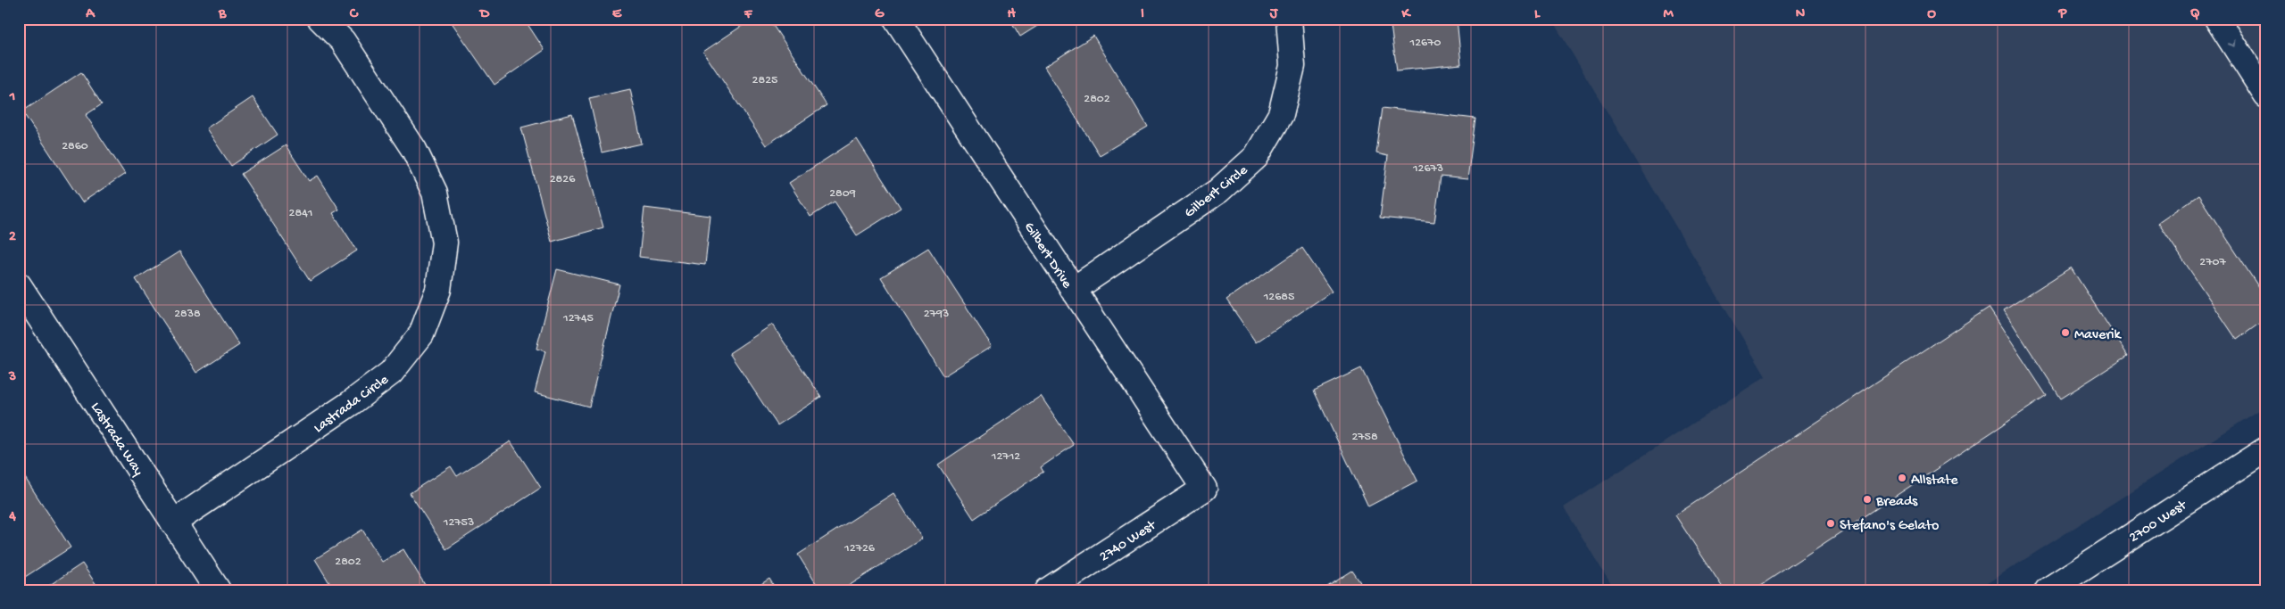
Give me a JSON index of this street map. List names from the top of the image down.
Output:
{
  "streets": {
    "street": [
      "Gilbert Circle",
      "Gilbert Drive",
      "Lastrada Circle",
      "Lastrada Way",
      "2700 West",
      "2740 West"
    ]
  },
  "crossings": [
    ["Gilbert Circle", "Gilbert Drive"],
    ["Gilbert Drive", "2740 West"],
    ["Lastrada Circle", "Lastrada Way"]
  ],
  "places": [
    "Maverik",
    "Allstate",
    "Breads",
    "Stefano's Gelato"
  ],
  "house_numbers": [
    "12670",
    "2825",
    "2802",
    "2860",
    "12673",
    "2826",
    "2809",
    "2841",
    "2707",
    "12685",
    "2838",
    "2793",
    "12745",
    "2758",
    "12712",
    "12753",
    "12726",
    "2802"
  ],
  "grid": {
    "columns": [
      "A",
      "B",
      "C",
      "D",
      "E",
      "F",
      "G",
      "H",
      "I",
      "J",
      "K",
      "L",
      "M",
      "N",
      "O",
      "P",
      "Q"
    ],
    "rows": [
      "1",
      "2",
      "3",
      "4"
    ]
  }
}
